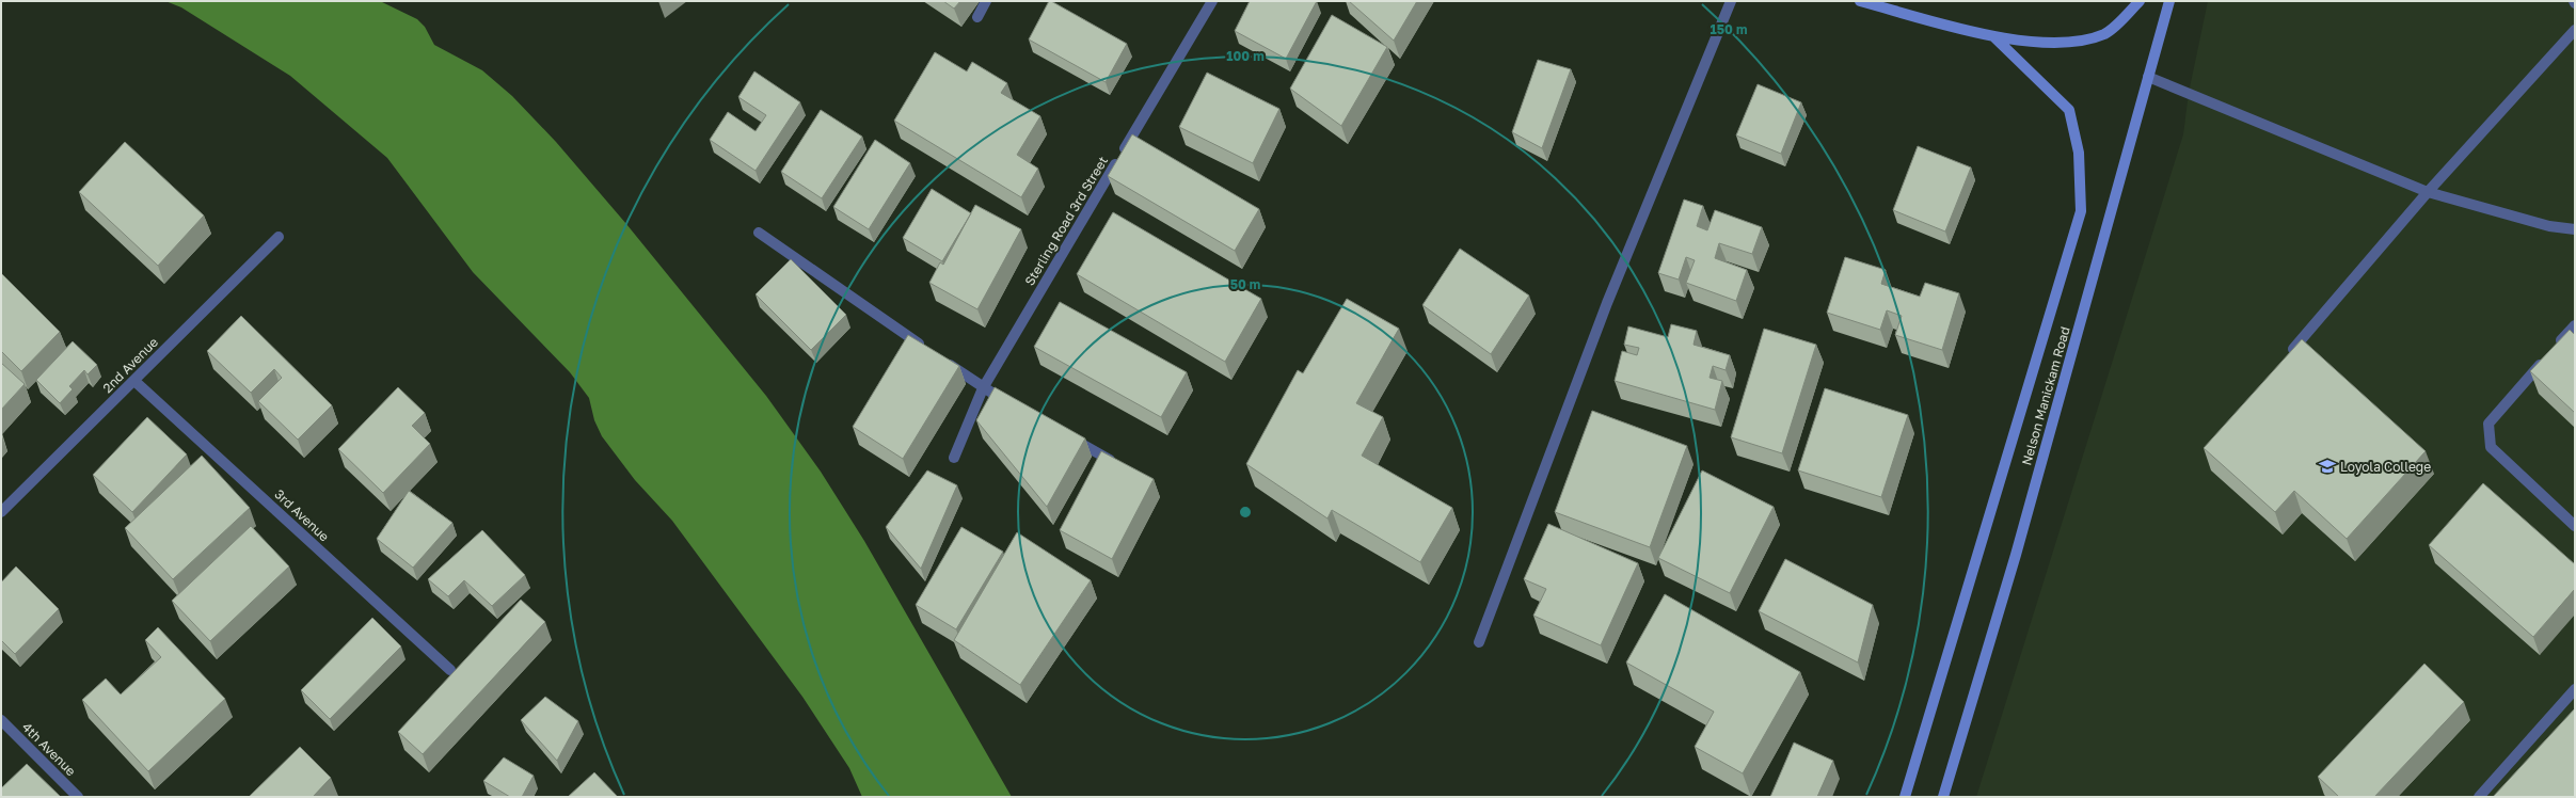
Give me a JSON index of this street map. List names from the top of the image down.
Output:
{
  "streets": {
    "main road": ["Nelson Manickam Road"],
    "street": [
      "Sterling Road 3rd Street",
      "2nd Avenue",
      "3rd Avenue",
      "4th Avenue"
    ]
  },
  "crossings": [
    ["2nd Avenue", "3rd Avenue"]
  ],
  "places": {
    "school or university": ["Loyola College"]
  },
  "rings": ["150 m", "100 m", "50 m"]
}
